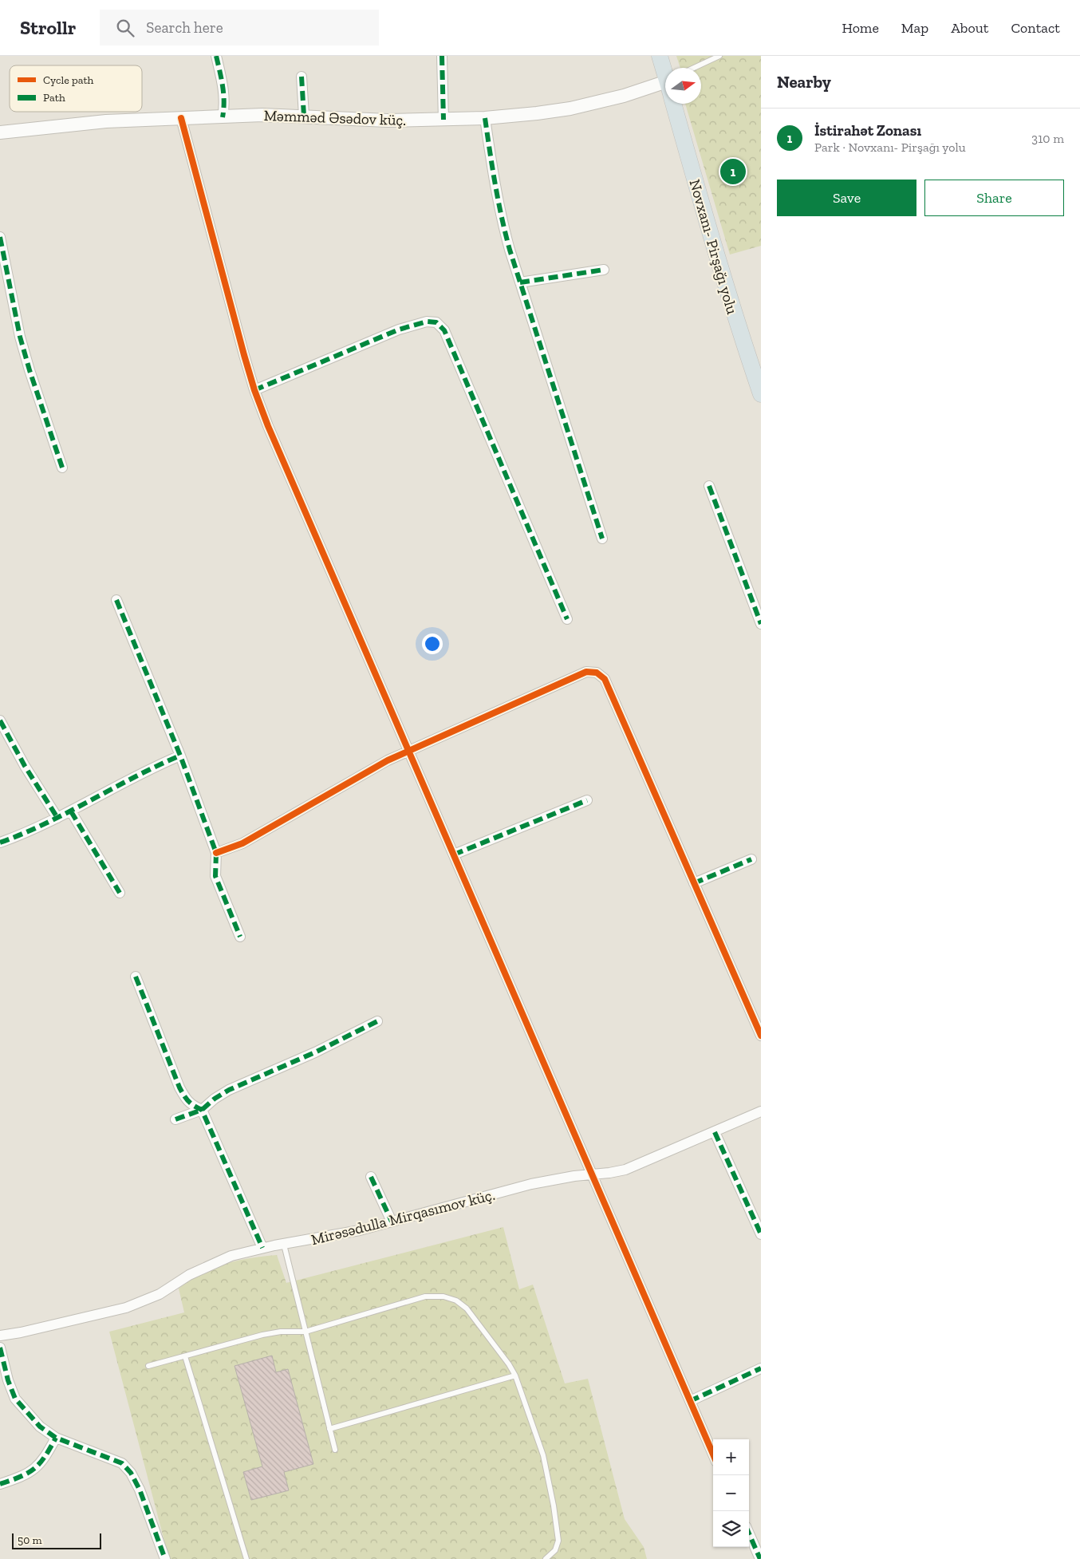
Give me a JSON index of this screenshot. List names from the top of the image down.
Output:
{
  "streets": {
    "main road": ["Novxanı- Pirşağı yolu"],
    "street": ["Məmməd Əsədov küç.", "Mirəsədulla Mirqasımov küç."]
  },
  "legend": ["Cycle path", "Path"],
  "scale_bar": "50 m",
  "north": "right",
  "page": {
    "header": "Strollr",
    "search": "Search here",
    "nav": [
      "Home",
      "Map",
      "About",
      "Contact"
    ],
    "heading": "Nearby",
    "list": [
      {
        "mark": "1",
        "name": "İstirahət Zonası",
        "note": "Park · Novxanı- Pirşağı yolu",
        "value": "310 m"
      }
    ],
    "pins": "1",
    "buttons": ["Save", "Share"],
    "map_buttons": ["+", "−"],
    "scale": "50 m"
  }
}
